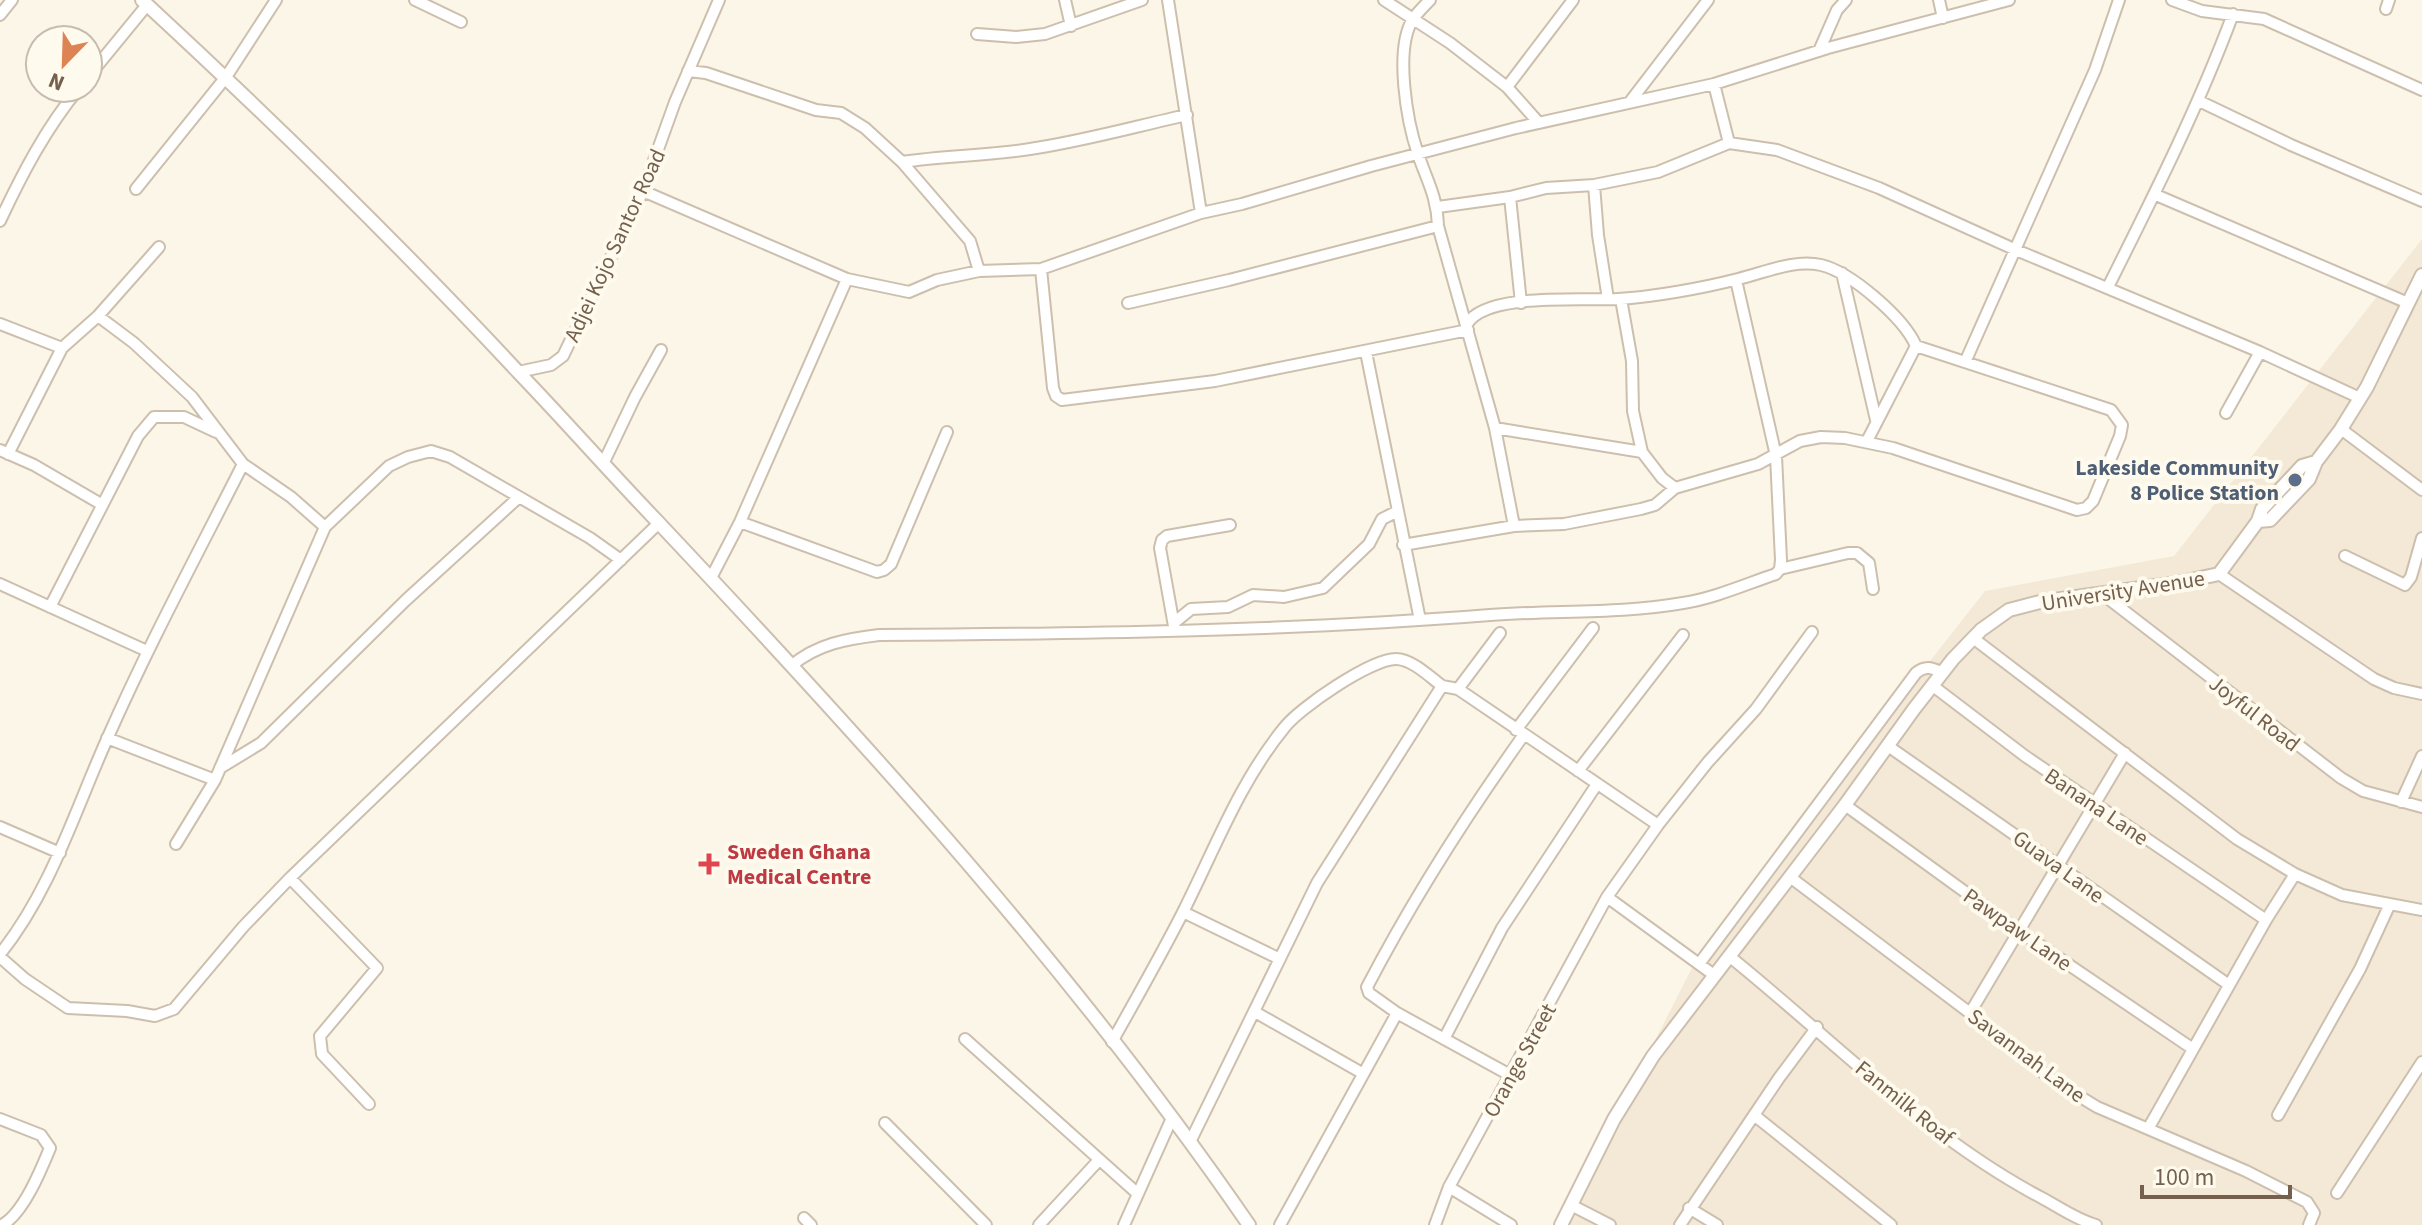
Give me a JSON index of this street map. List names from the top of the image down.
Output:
{
  "streets": {
    "street": [
      "Adjei Kojo Santor Road",
      "University Avenue",
      "Joyful Road",
      "Banana Lane",
      "Guava Lane",
      "Pawpaw Lane",
      "Savannah Lane",
      "Orange Street",
      "Fanmilk Roaf"
    ]
  },
  "crossings": [
    ["University Avenue", "Joyful Road"],
    ["University Avenue", "Banana Lane"],
    ["University Avenue", "Guava Lane"],
    ["University Avenue", "Pawpaw Lane"],
    ["University Avenue", "Savannah Lane"],
    ["University Avenue", "Fanmilk Roaf"]
  ],
  "places": {
    "other": ["Lakeside Community 8 Police Station"],
    "health": ["Sweden Ghana Medical Centre"]
  },
  "scale_bar": "100 m",
  "north": "bottom left"
}
